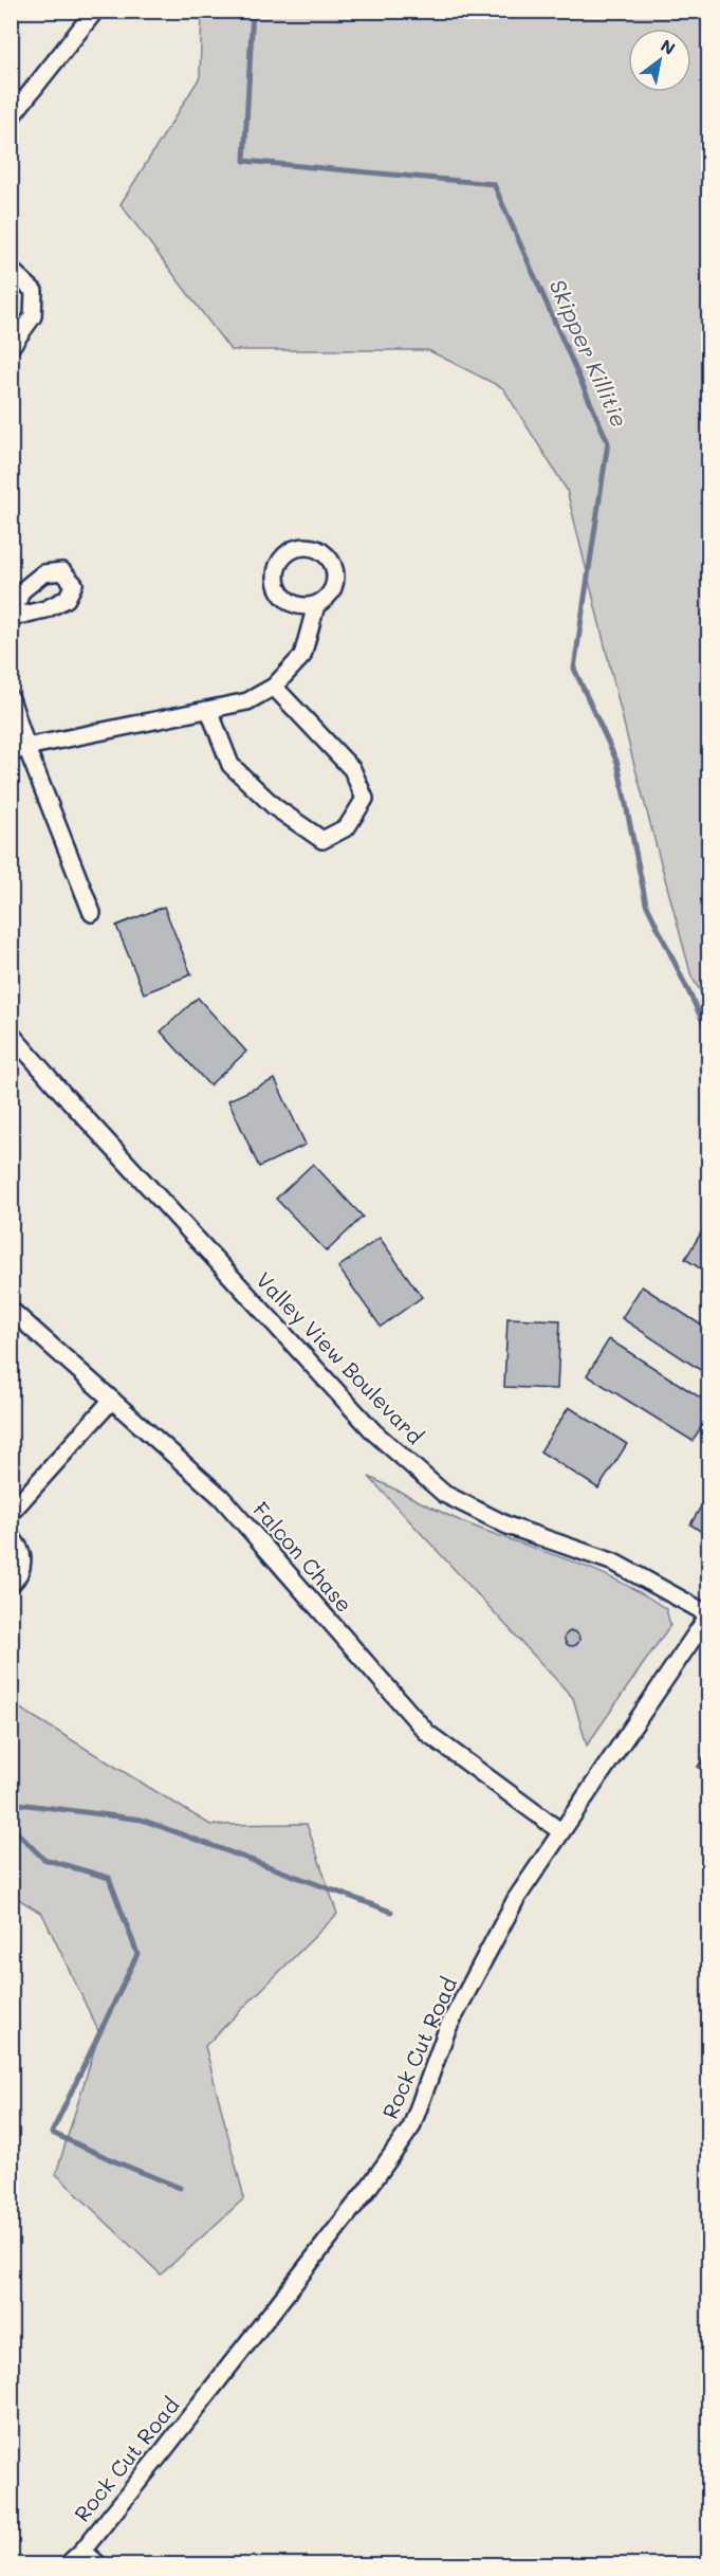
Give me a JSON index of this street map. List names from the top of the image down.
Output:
{
  "streets": {
    "street": ["Valley View Boulevard", "Falcon Chase", "Rock Cut Road"]
  },
  "crossings": [
    ["Valley View Boulevard", "Rock Cut Road"],
    ["Falcon Chase", "Rock Cut Road"]
  ],
  "water": ["Skipper Killitie"],
  "north": "top right"
}
